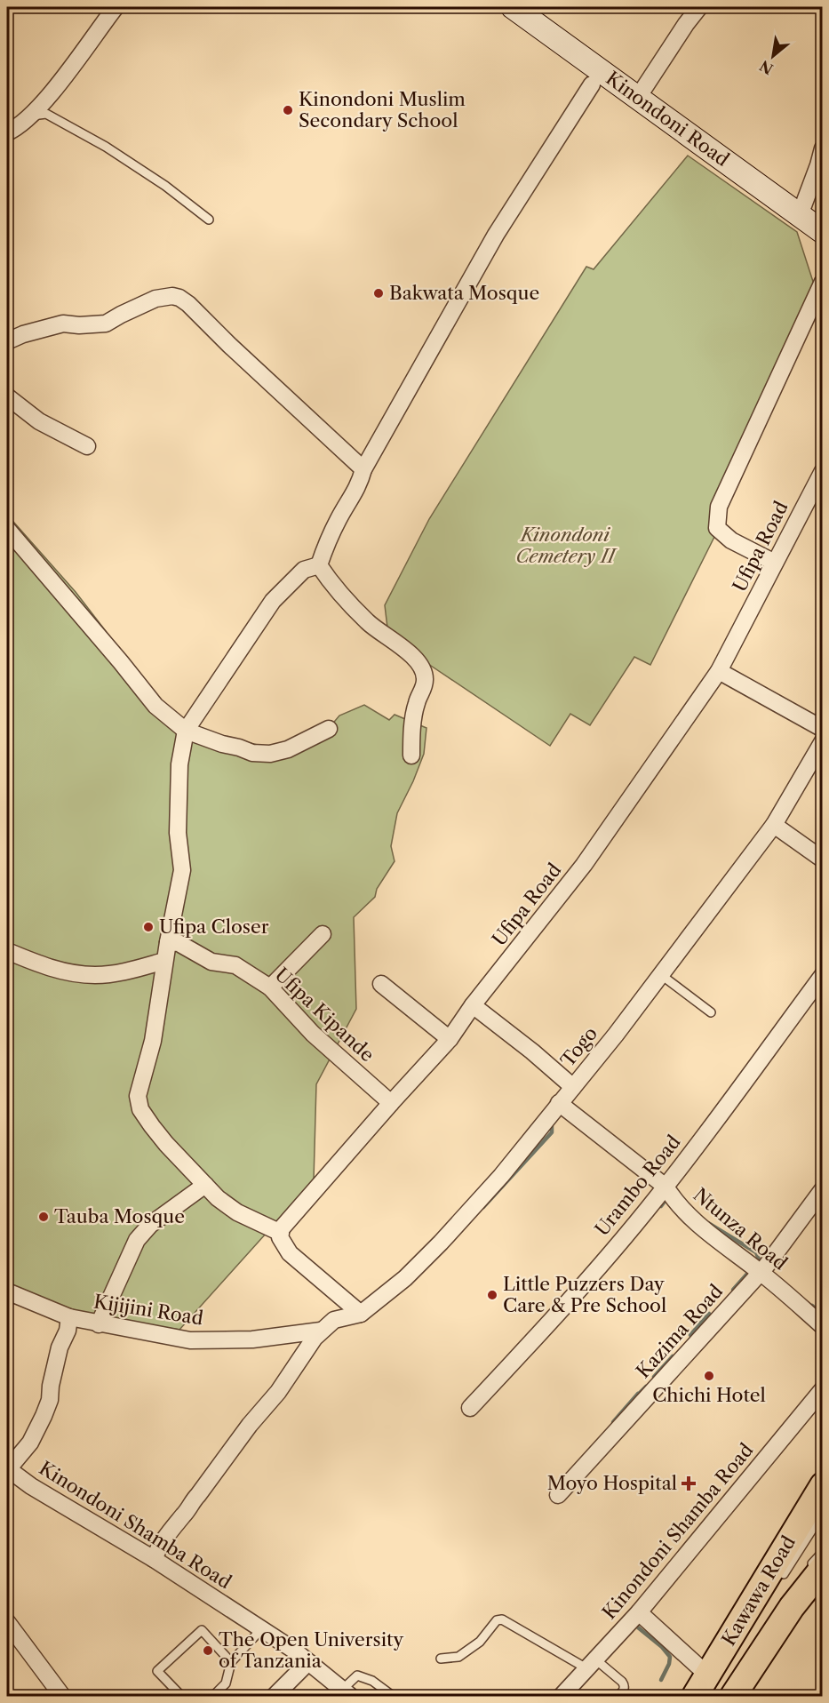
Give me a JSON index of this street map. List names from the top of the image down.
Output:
{
  "streets": {
    "main road": ["Kawawa Road"],
    "street": [
      "Kinondoni Road",
      "Ufipa Road",
      "Ufipa Kipande",
      "Togo",
      "Urambo Road",
      "Ntunza Road",
      "Kijijini Road",
      "Kazima Road",
      "Kinondoni Shamba Road"
    ]
  },
  "crossings": [
    ["Ufipa Road", "Ufipa Kipande"],
    ["Togo", "Ntunza Road"],
    ["Togo", "Kijijini Road"],
    ["Urambo Road", "Ntunza Road"],
    ["Ntunza Road", "Kazima Road"],
    ["Kijijini Road", "Kinondoni Shamba Road"]
  ],
  "parks": ["Kinondoni Cemetery II"],
  "places": {
    "other": [
      "Kinondoni Muslim Secondary School",
      "Bakwata Mosque",
      "Ufipa Closer",
      "Tauba Mosque",
      "Little Puzzers Day Care & Pre School",
      "Chichi Hotel",
      "The Open University of Tanzania"
    ],
    "health": ["Moyo Hospital"]
  },
  "north": "bottom left"
}
